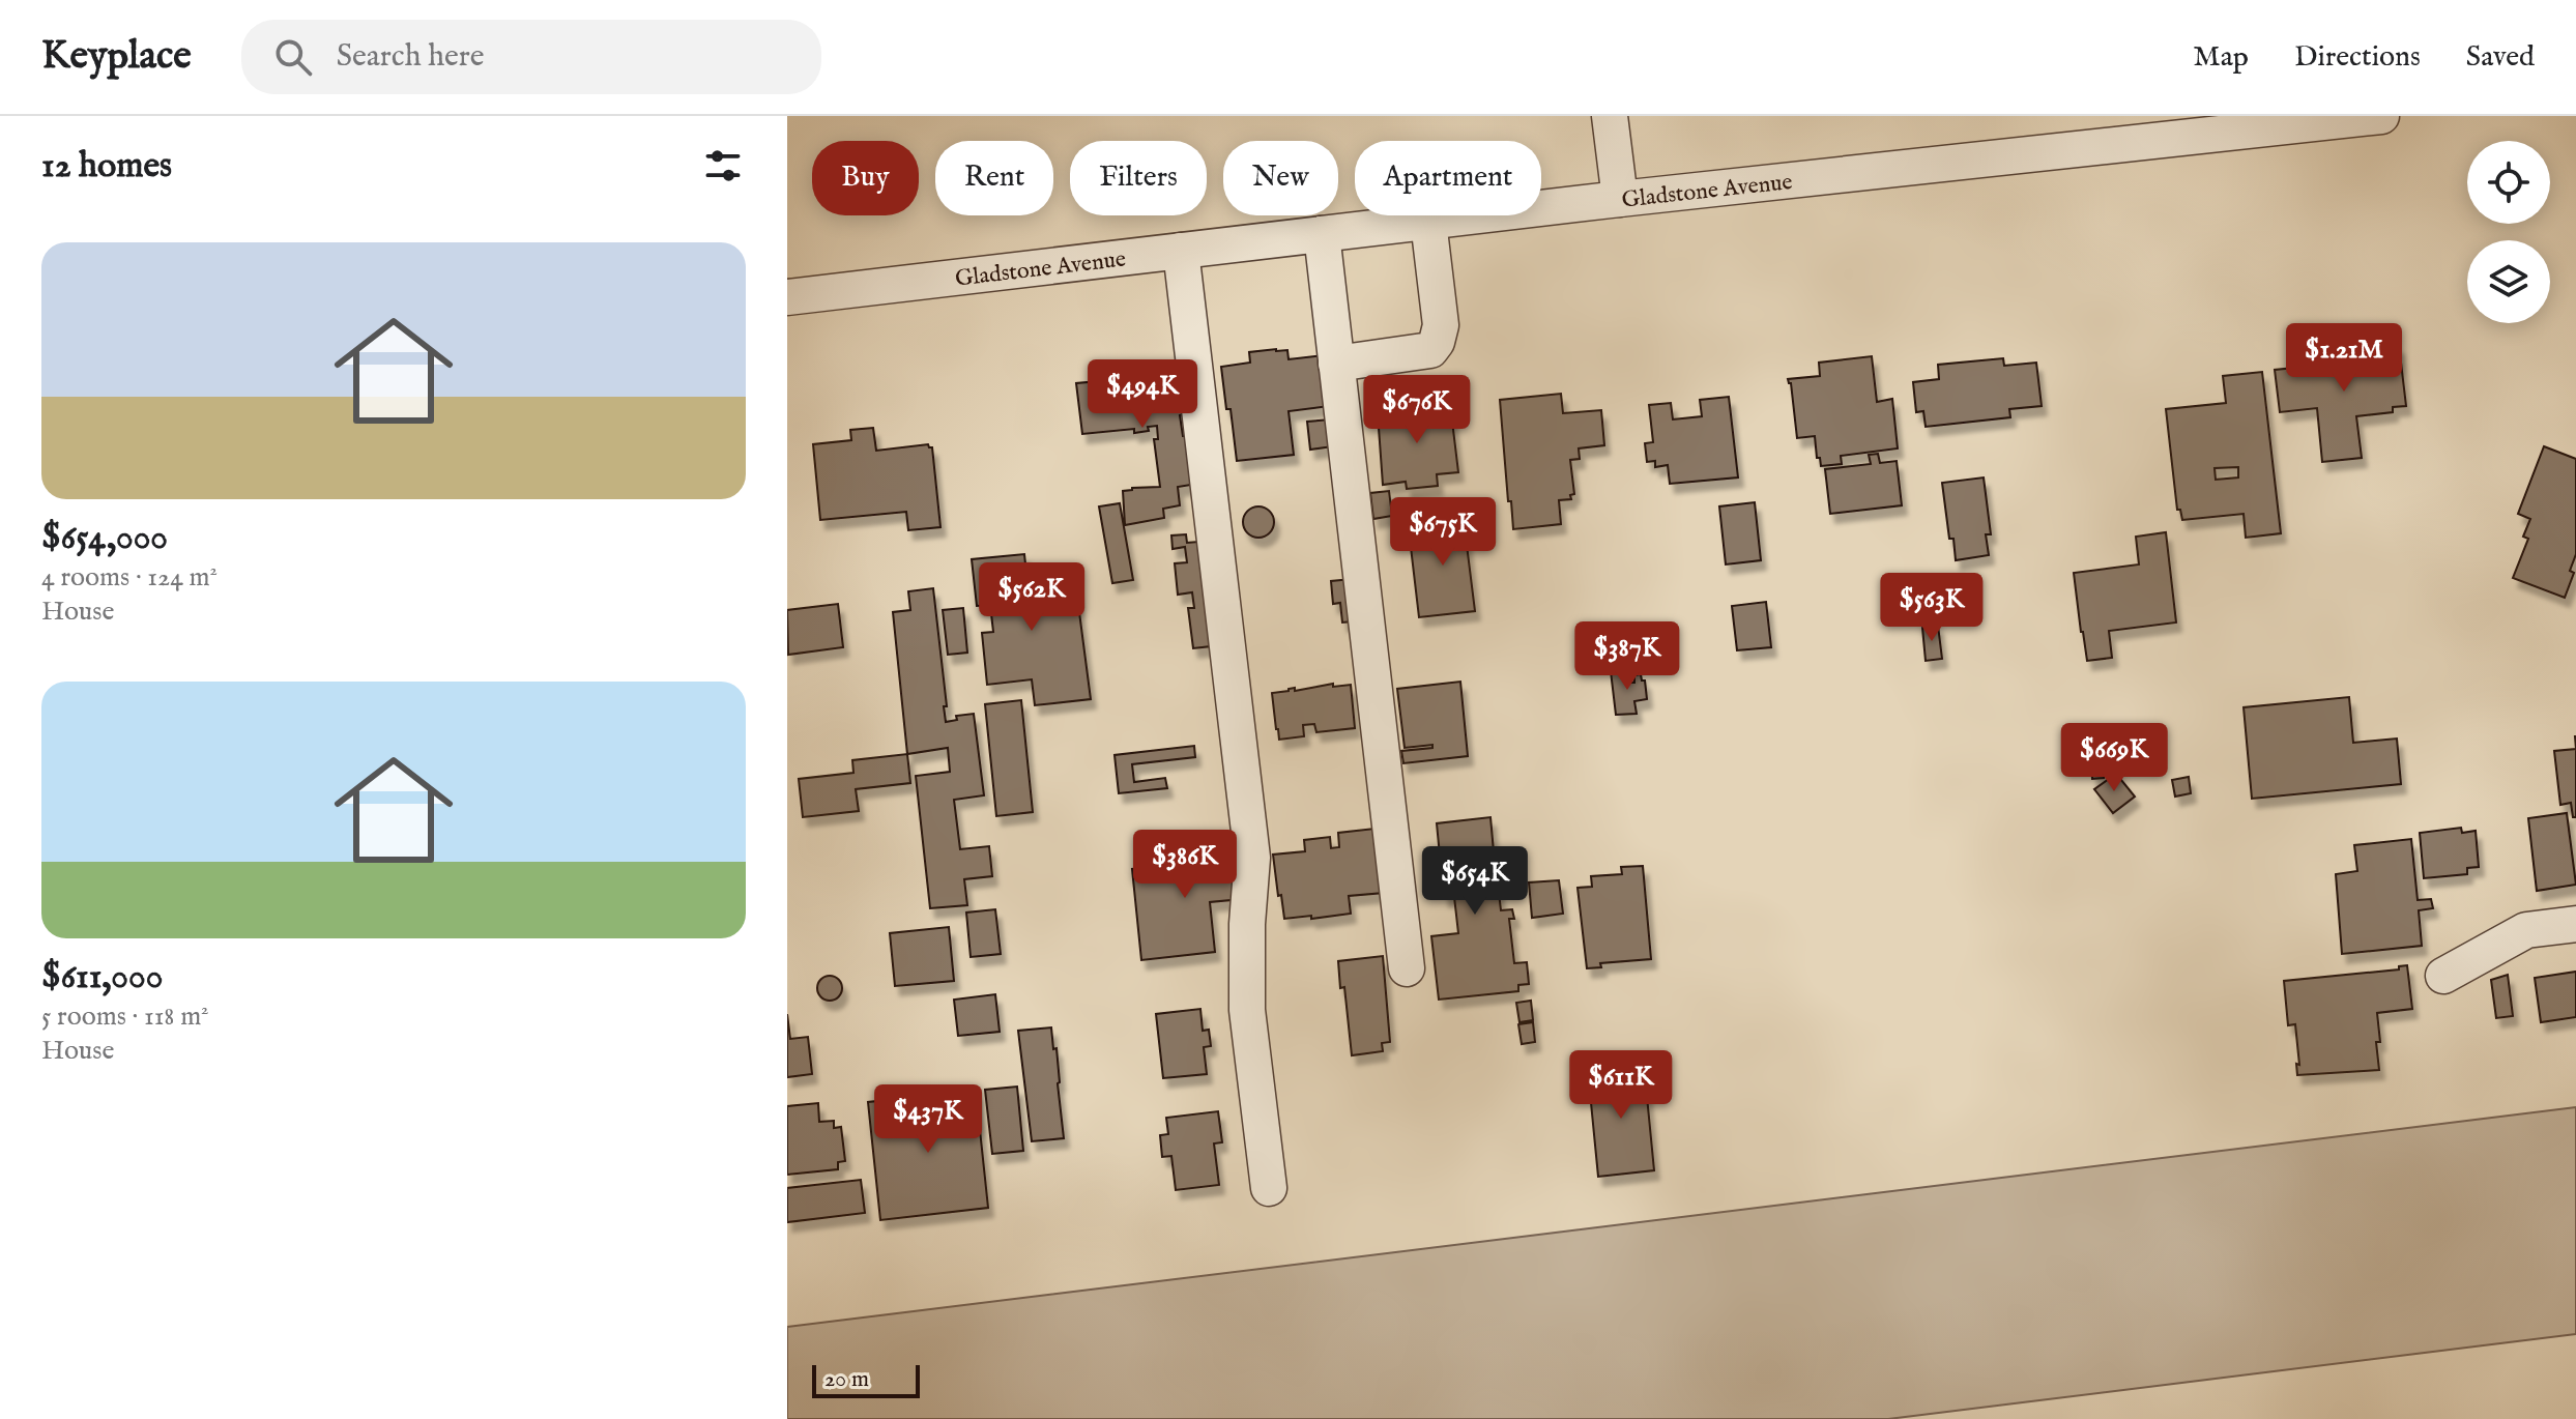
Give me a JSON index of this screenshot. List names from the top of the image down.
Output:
{
  "streets": {
    "street": ["Gladstone Avenue"]
  },
  "scale_bar": "20 m",
  "page": {
    "header": "Keyplace",
    "search": "Search here",
    "nav": ["Map", "Directions", "Saved"],
    "heading": "12 homes",
    "chip": [
      "Buy",
      "Rent",
      "Filters",
      "New",
      "Apartment"
    ],
    "list": [
      {
        "name": "$654,000",
        "note": "4 rooms · 124 m² · House"
      },
      {
        "name": "$611,000",
        "note": "5 rooms · 118 m² · House"
      }
    ],
    "price": [
      "$1.21M",
      "$494K",
      "$676K",
      "$675K",
      "$562K",
      "$563K",
      "$387K",
      "$669K",
      "$386K",
      "$654K",
      "$611K",
      "$437K"
    ],
    "scale": "20 m"
  }
}
